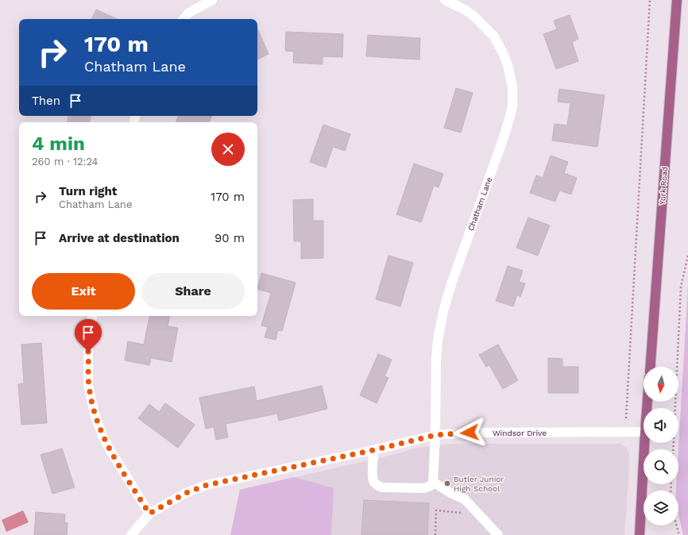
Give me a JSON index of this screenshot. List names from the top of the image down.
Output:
{
  "streets": {
    "main road": ["York Road"],
    "street": ["Chatham Lane", "Windsor Drive"]
  },
  "crossings": [
    ["Chatham Lane", "Windsor Drive"]
  ],
  "places": ["Butler Junior High School"],
  "north": "bottom",
  "page": {
    "turn": ["170 m", "Chatham Lane"],
    "then": "Then",
    "heading": ["4 min", "260 m · 12:24"],
    "list": [
      {
        "name": "Turn right",
        "note": "Chatham Lane",
        "value": "170 m"
      },
      {
        "name": "Arrive at destination",
        "value": "90 m"
      }
    ],
    "buttons": ["Exit", "Share"]
  }
}
